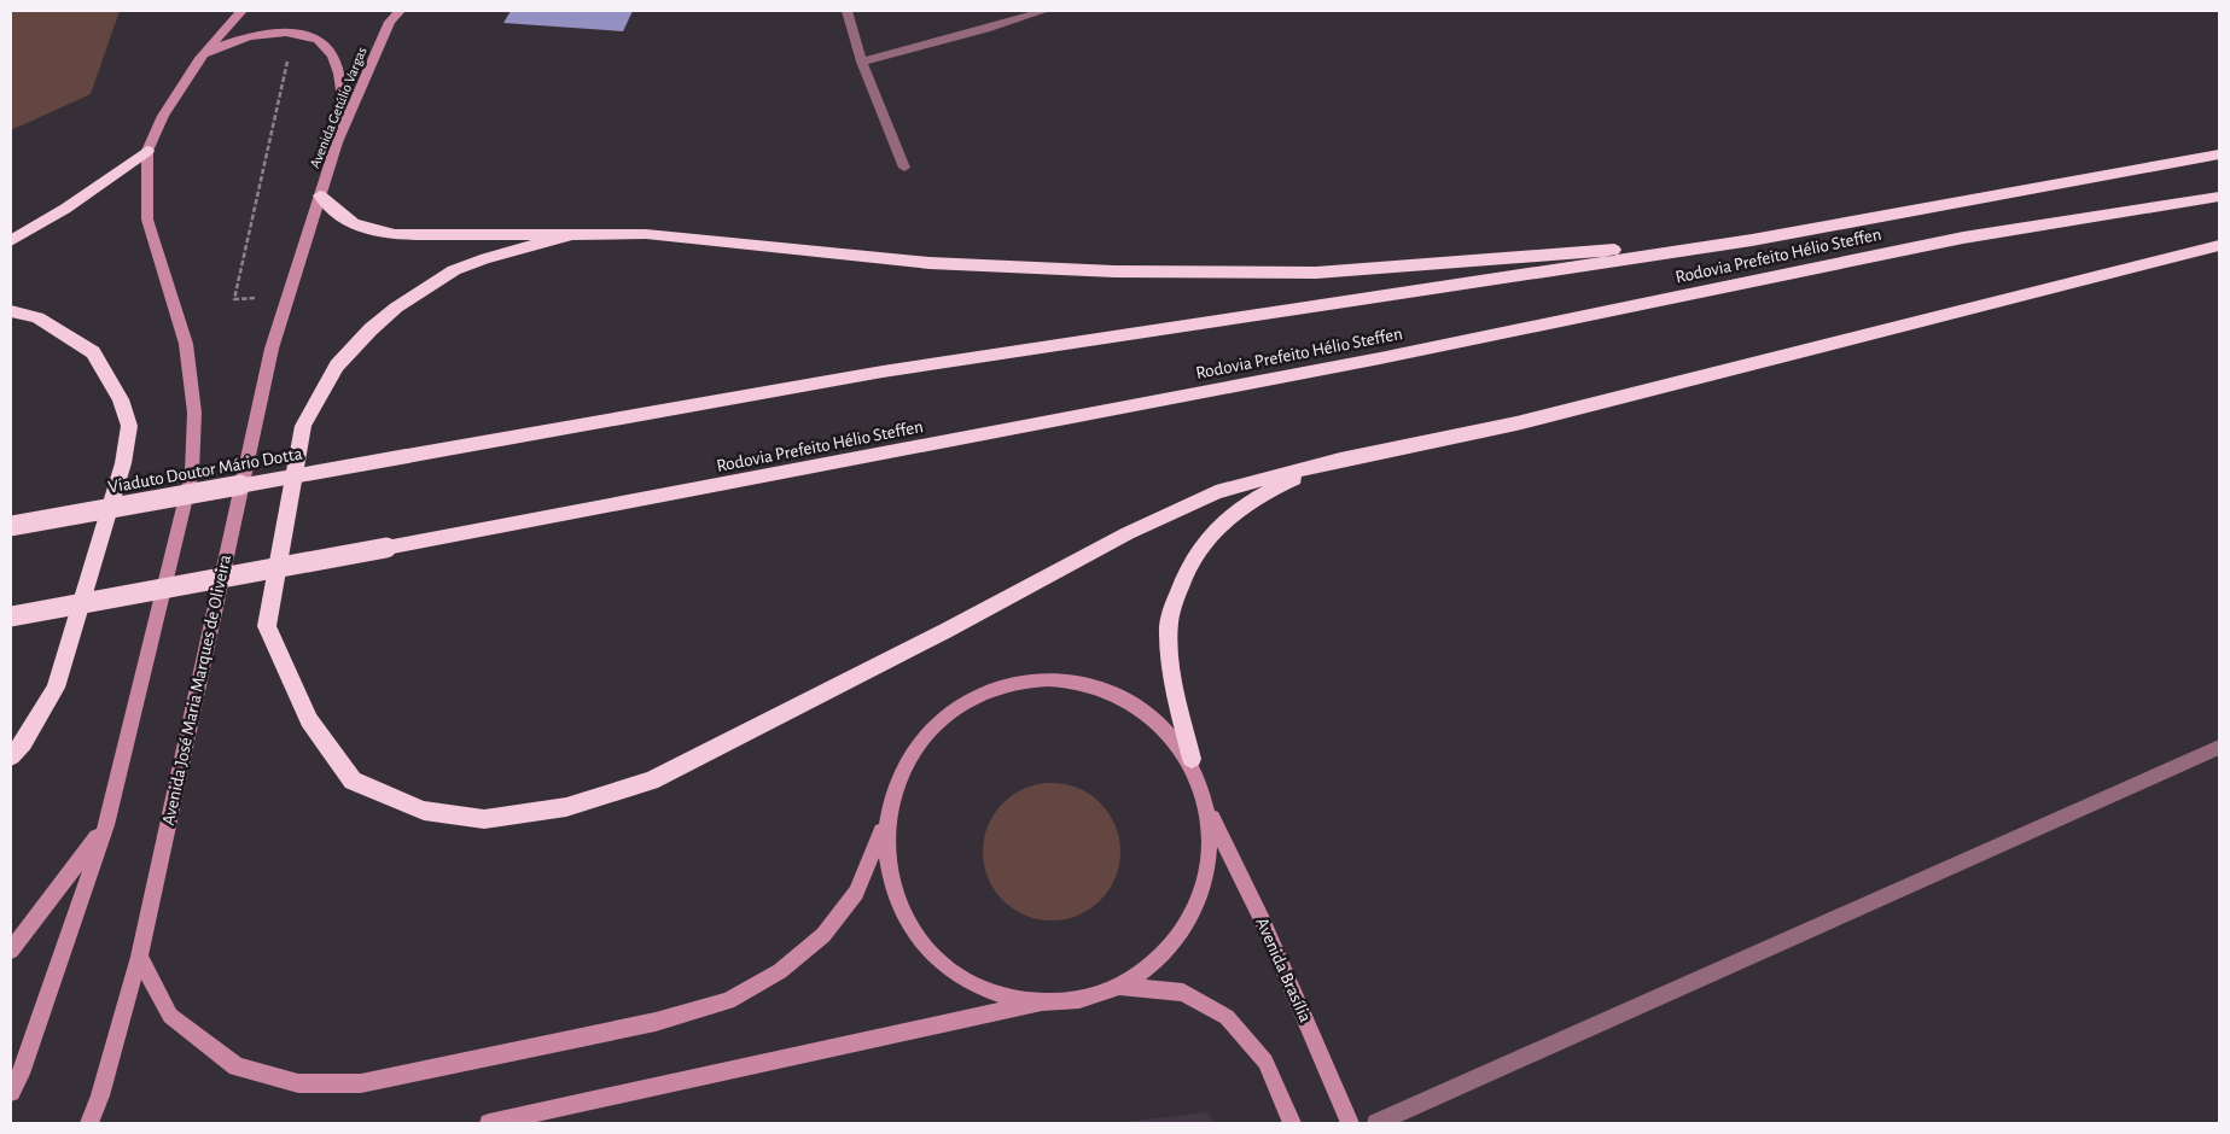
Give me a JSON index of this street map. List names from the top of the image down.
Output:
{
  "streets": {
    "highway": ["Rodovia Prefeito Hélio Steffen", "Viaduto Doutor Mário Dotta"],
    "main road": ["Avenida Getúlio Vargas", "Avenida José Maria Marques de Oliveira", "Avenida Brasília"]
  },
  "crossings": [
    ["Avenida Getúlio Vargas", "Avenida José Maria Marques de Oliveira"],
    ["Rodovia Prefeito Hélio Steffen", "Viaduto Doutor Mário Dotta"]
  ]
}
